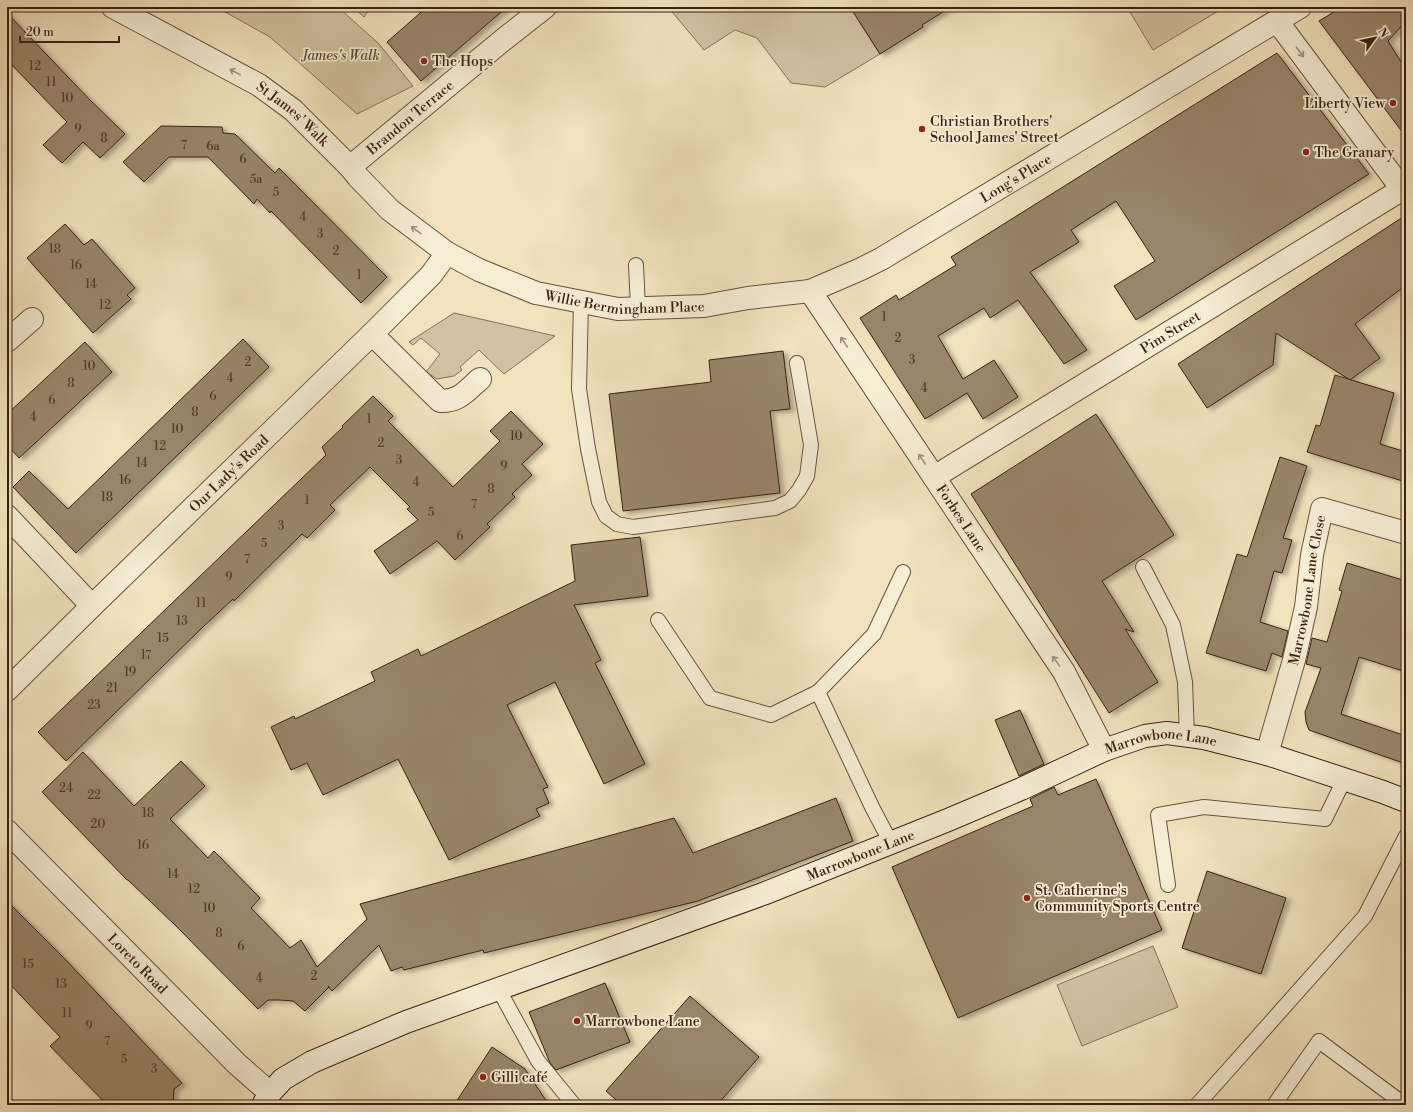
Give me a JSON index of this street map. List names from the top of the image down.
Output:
{
  "streets": {
    "street": [
      "St James' Walk",
      "Brandon Terrace",
      "Long's Place",
      "Willie Bermingham Place",
      "Pim Street",
      "Our Lady's Road",
      "Forbes Lane",
      "Marrowbone Lane Close",
      "Marrowbone Lane",
      "Loreto Road"
    ]
  },
  "crossings": [
    ["St James' Walk", "Brandon Terrace"],
    ["St James' Walk", "Willie Bermingham Place"],
    ["St James' Walk", "Our Lady's Road"],
    ["Long's Place", "Willie Bermingham Place"],
    ["Long's Place", "Forbes Lane"],
    ["Willie Bermingham Place", "Our Lady's Road"],
    ["Willie Bermingham Place", "Forbes Lane"],
    ["Pim Street", "Forbes Lane"],
    ["Forbes Lane", "Marrowbone Lane"],
    ["Marrowbone Lane Close", "Marrowbone Lane"],
    ["Marrowbone Lane", "Loreto Road"]
  ],
  "one_way": ["St James' Walk", "Forbes Lane"],
  "parks": ["James's Walk"],
  "places": [
    "The Hops",
    "Liberty View",
    "Christian Brothers' School James' Street",
    "The Granary",
    "St. Catherine's Community Sports Centre",
    "Marrowbone Lane",
    "Gilli café"
  ],
  "house_numbers": [
    "12",
    "11",
    "10",
    "9",
    "8",
    "7",
    "6a",
    "6",
    "5a",
    "5",
    "4",
    "3",
    "18",
    "2",
    "16",
    "1",
    "14",
    "12",
    "1",
    "2",
    "3",
    "2",
    "10",
    "4",
    "8",
    "4",
    "6",
    "6",
    "8",
    "4",
    "1",
    "10",
    "10",
    "2",
    "12",
    "3",
    "14",
    "9",
    "16",
    "4",
    "8",
    "18",
    "1",
    "7",
    "5",
    "3",
    "6",
    "5",
    "7",
    "9",
    "11",
    "13",
    "15",
    "17",
    "19",
    "21",
    "23",
    "24",
    "22",
    "18",
    "20",
    "16",
    "14",
    "12",
    "10",
    "8",
    "6",
    "15",
    "2",
    "4",
    "13",
    "11",
    "9",
    "7",
    "5",
    "3"
  ],
  "scale_bar": "20 m",
  "north": "top right"
}
